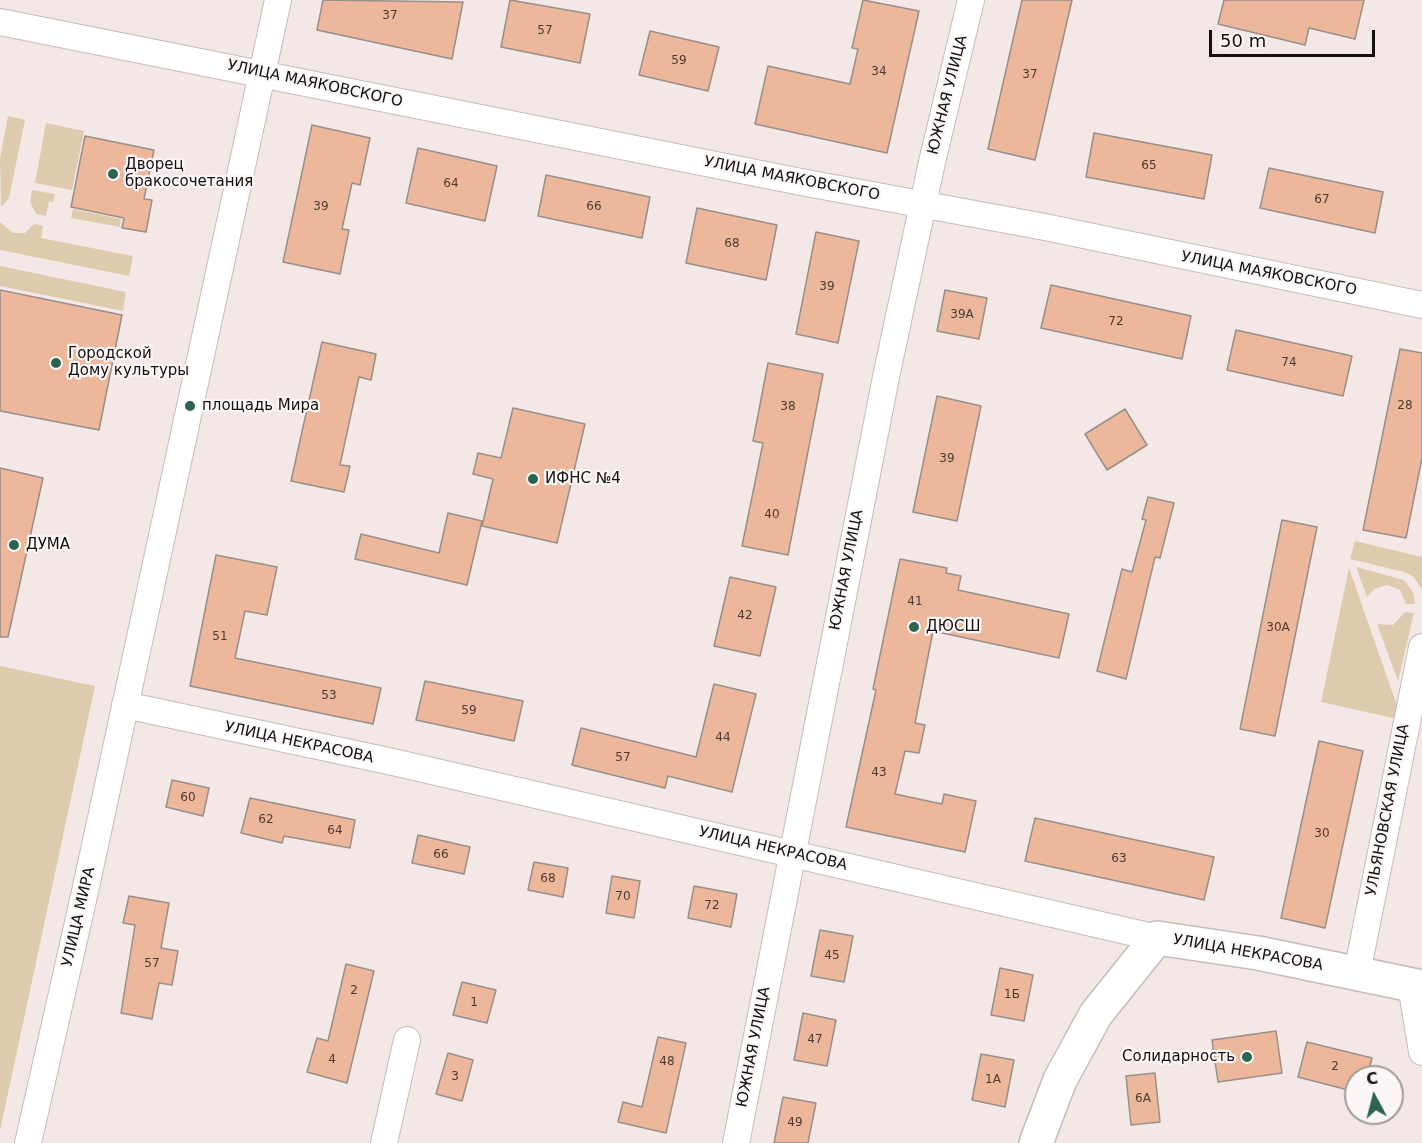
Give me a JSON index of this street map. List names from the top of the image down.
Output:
{
  "streets": {
    "main road": ["УЛИЦА НЕКРАСОВА"],
    "street": [
      "УЛИЦА МАЯКОВСКОГО",
      "ЮЖНАЯ УЛИЦА",
      "УЛЬЯНОВСКАЯ УЛИЦА",
      "УЛИЦА МИРА"
    ]
  },
  "crossings": [
    ["УЛИЦА МАЯКОВСКОГО", "ЮЖНАЯ УЛИЦА"],
    ["УЛИЦА МАЯКОВСКОГО", "УЛИЦА МИРА"],
    ["ЮЖНАЯ УЛИЦА", "УЛИЦА НЕКРАСОВА"],
    ["УЛИЦА НЕКРАСОВА", "УЛЬЯНОВСКАЯ УЛИЦА"],
    ["УЛИЦА НЕКРАСОВА", "УЛИЦА МИРА"]
  ],
  "places": [
    "Дворец бракосочетания",
    "Городской Дому культуры",
    "площадь Мира",
    "ИФНС №4",
    "ДУМА",
    "ДЮСШ",
    "Солидарность"
  ],
  "house_numbers": [
    "37",
    "57",
    "59",
    "34",
    "37",
    "65",
    "64",
    "67",
    "39",
    "66",
    "68",
    "39",
    "39А",
    "72",
    "74",
    "28",
    "38",
    "39",
    "40",
    "41",
    "42",
    "30А",
    "51",
    "53",
    "59",
    "44",
    "57",
    "43",
    "60",
    "62",
    "64",
    "30",
    "66",
    "63",
    "68",
    "70",
    "72",
    "45",
    "57",
    "2",
    "1Б",
    "1",
    "47",
    "4",
    "48",
    "2",
    "3",
    "1А",
    "6А",
    "49"
  ],
  "scale_bar": "50 m",
  "north": "top"
}
